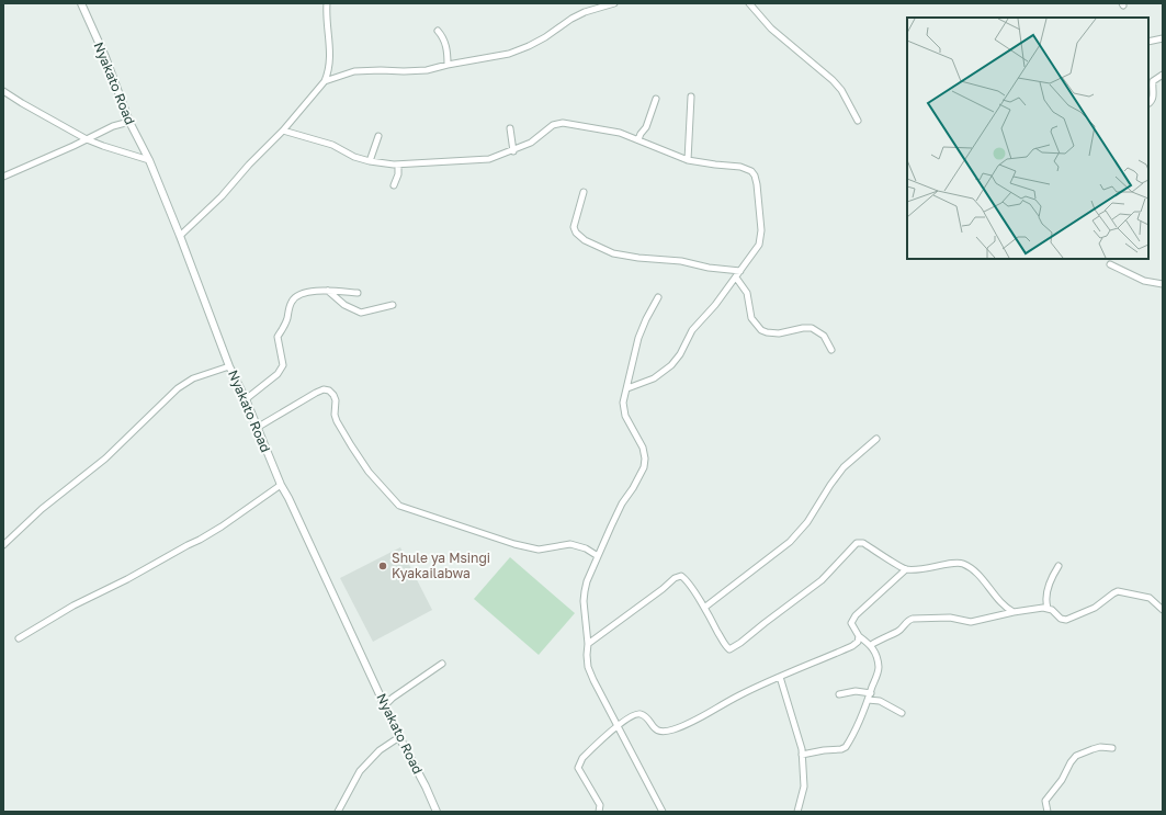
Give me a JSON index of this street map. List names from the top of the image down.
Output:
{
  "streets": {
    "street": ["Nyakato Road"]
  },
  "places": ["Shule ya Msingi Kyakailabwa"]
}
